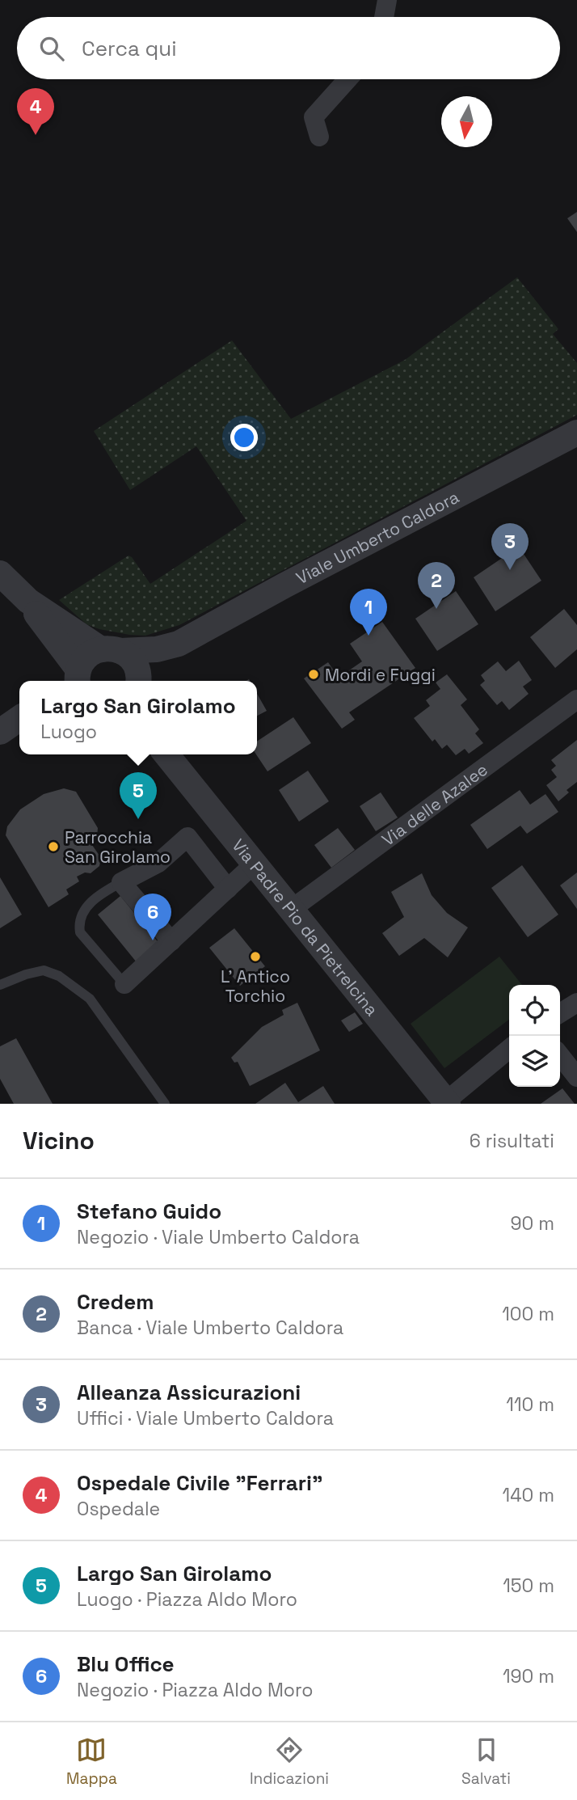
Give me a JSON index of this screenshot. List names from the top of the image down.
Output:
{
  "streets": {
    "street": ["Viale Umberto Caldora", "Via delle Azalee", "Via Padre Pio da Pietrelcina"]
  },
  "crossings": [
    ["Via delle Azalee", "Via Padre Pio da Pietrelcina"]
  ],
  "places": ["Mordi e Fuggi", "Parrocchia San Girolamo", "L' Antico Torchio"],
  "north": "bottom",
  "page": {
    "search": "Cerca qui",
    "pins": [
      "4",
      "3",
      "2",
      "1",
      "5",
      "6"
    ],
    "popup": ["Largo San Girolamo", "Luogo"],
    "heading": ["Vicino", "6 risultati"],
    "list": [
      {
        "mark": "1",
        "name": "Stefano Guido",
        "note": "Negozio · Viale Umberto Caldora",
        "value": "90 m"
      },
      {
        "mark": "2",
        "name": "Credem",
        "note": "Banca · Viale Umberto Caldora",
        "value": "100 m"
      },
      {
        "mark": "3",
        "name": "Alleanza Assicurazioni",
        "note": "Uffici · Viale Umberto Caldora",
        "value": "110 m"
      },
      {
        "mark": "4",
        "name": "Ospedale Civile \"Ferrari\"",
        "note": "Ospedale",
        "value": "140 m"
      },
      {
        "mark": "5",
        "name": "Largo San Girolamo",
        "note": "Luogo · Piazza Aldo Moro",
        "value": "150 m"
      },
      {
        "mark": "6",
        "name": "Blu Office",
        "note": "Negozio · Piazza Aldo Moro",
        "value": "190 m"
      }
    ],
    "nav": ["Mappa", "Indicazioni", "Salvati"]
  }
}
